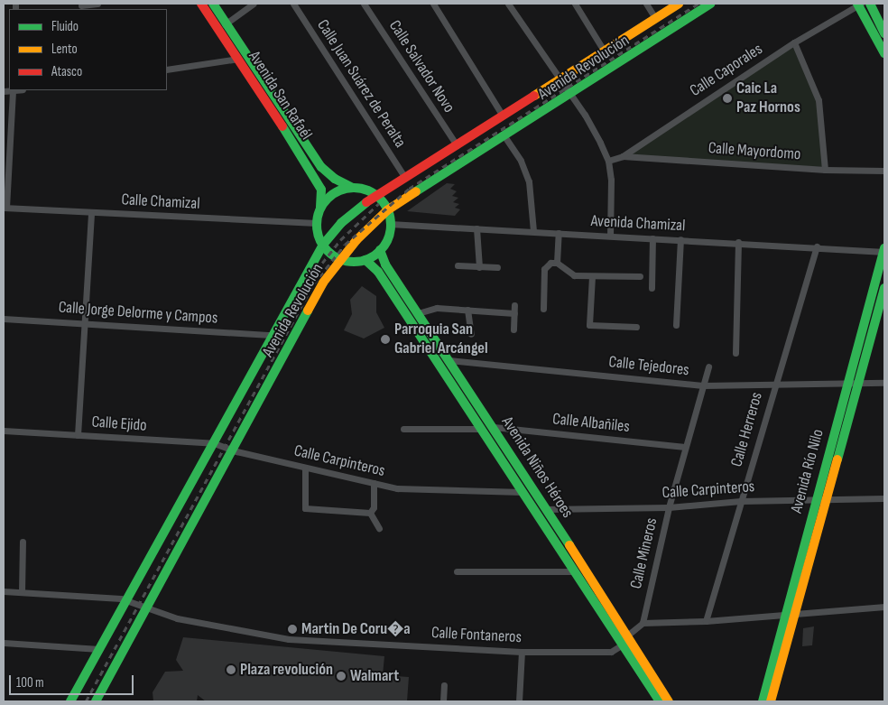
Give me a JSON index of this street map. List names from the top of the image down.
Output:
{
  "streets": {
    "main road": [
      "Avenida Revolución",
      "Avenida San Rafaél",
      "Avenida Niños Héroes",
      "Avenida Río Nilo"
    ],
    "street": [
      "Calle Salvador Novo",
      "Calle Caporales",
      "Calle Juan Suárez de Peralta",
      "Calle Mayordomo",
      "Calle Chamizal",
      "Avenida Chamizal",
      "Calle Jorge Delorme y Campos",
      "Calle Tejedores",
      "Calle Albañiles",
      "Calle Ejido",
      "Calle Herreros",
      "Calle Carpinteros",
      "Calle Mineros",
      "Calle Fontaneros"
    ]
  },
  "crossings": [
    ["Calle Salvador Novo", "Avenida Revolución"],
    ["Avenida Revolución", "Calle Juan Suárez de Peralta"],
    ["Avenida Revolución", "Avenida San Rafaél"],
    ["Avenida Revolución", "Calle Jorge Delorme y Campos"],
    ["Avenida Revolución", "Calle Ejido"],
    ["Avenida Revolución", "Calle Carpinteros"],
    ["Avenida Revolución", "Calle Fontaneros"],
    ["Calle Caporales", "Calle Mayordomo"],
    ["Avenida San Rafaél", "Calle Chamizal"],
    ["Avenida Chamizal", "Calle Herreros"],
    ["Avenida Chamizal", "Avenida Río Nilo"],
    ["Calle Tejedores", "Calle Herreros"],
    ["Calle Tejedores", "Avenida Niños Héroes"],
    ["Calle Tejedores", "Avenida Río Nilo"],
    ["Calle Tejedores", "Calle Mineros"],
    ["Calle Albañiles", "Avenida Niños Héroes"],
    ["Calle Albañiles", "Calle Mineros"],
    ["Calle Ejido", "Calle Carpinteros"],
    ["Calle Herreros", "Calle Carpinteros"],
    ["Calle Carpinteros", "Avenida Niños Héroes"],
    ["Calle Carpinteros", "Avenida Río Nilo"],
    ["Calle Carpinteros", "Calle Mineros"],
    ["Avenida Niños Héroes", "Calle Fontaneros"]
  ],
  "places": [
    "Caic La Paz Hornos",
    "Parroquia San Gabriel Arcángel",
    "Martin De Coru�a",
    "Plaza revolución",
    "Walmart"
  ],
  "legend": ["Fluido", "Lento", "Atasco"],
  "scale_bar": "100 m"
}
